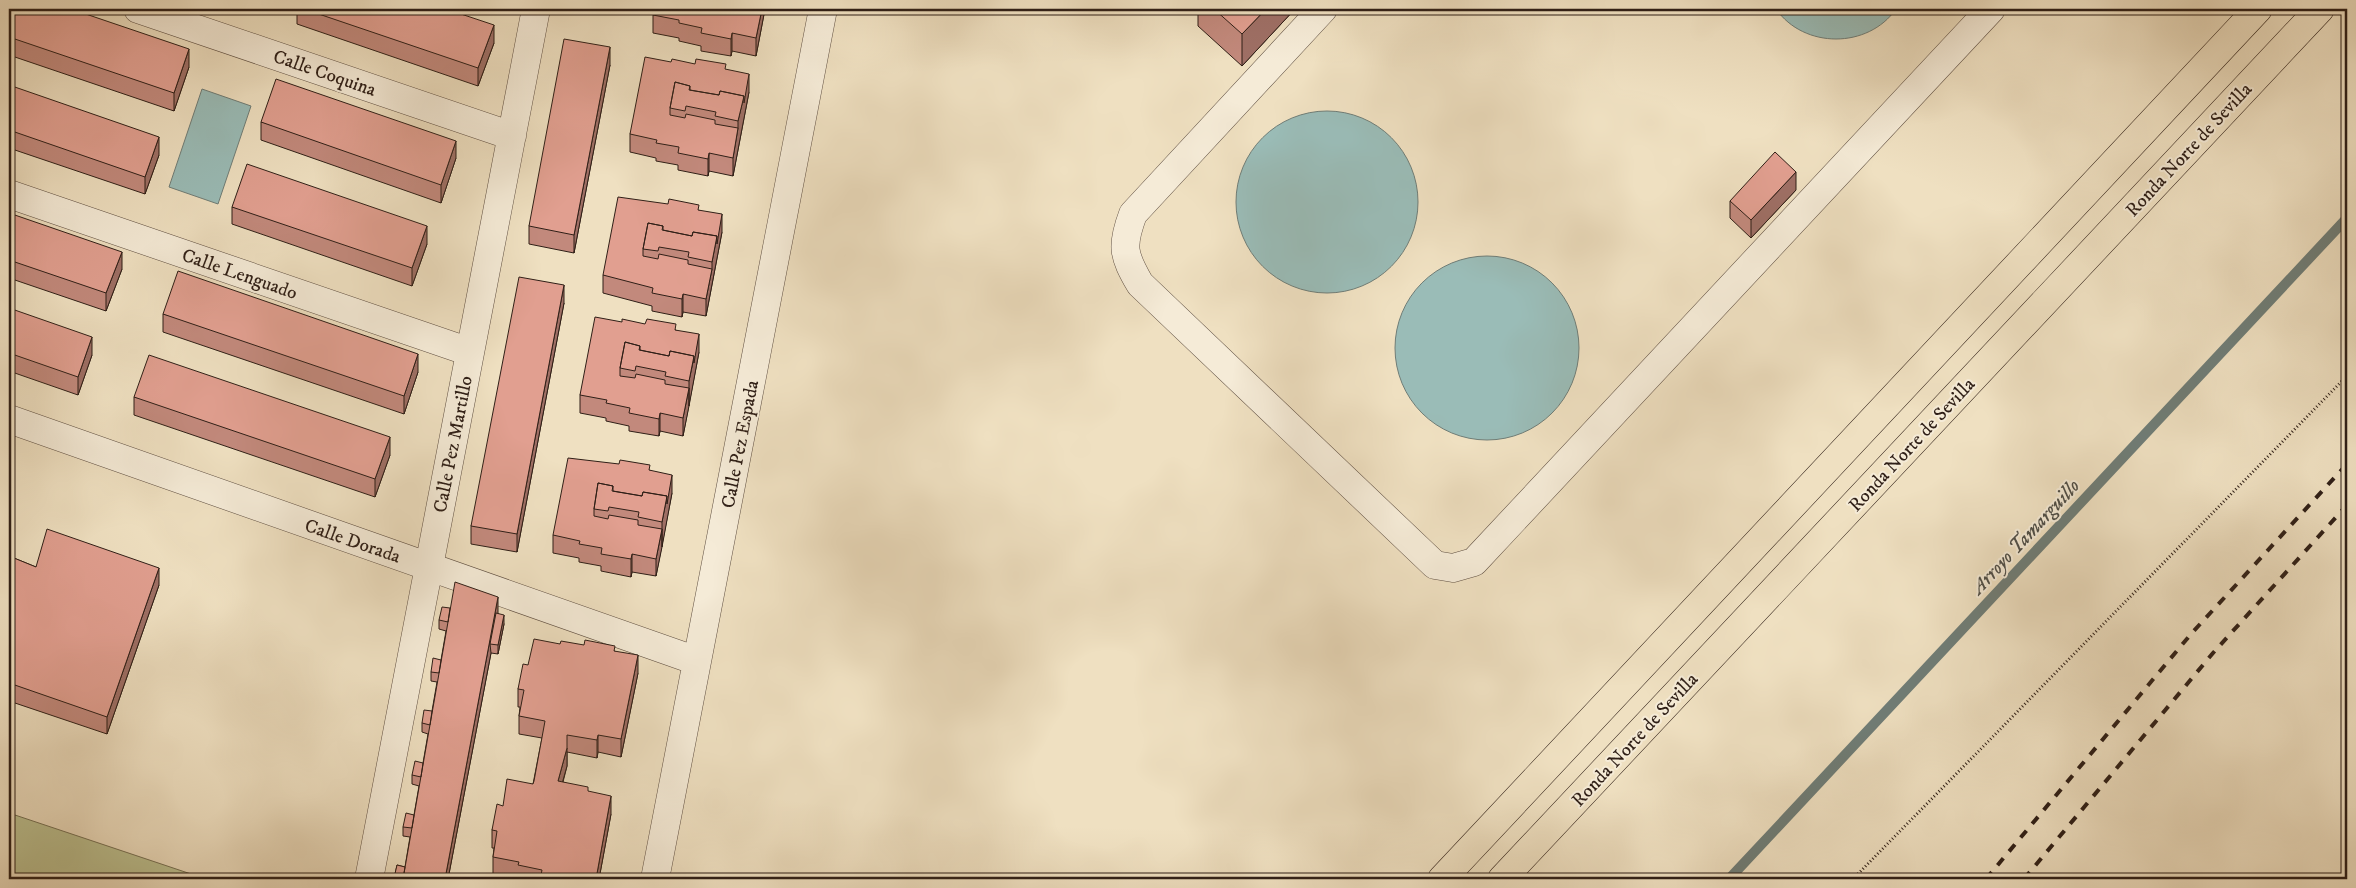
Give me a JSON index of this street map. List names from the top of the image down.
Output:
{
  "streets": {
    "highway": ["Ronda Norte de Sevilla"],
    "street": [
      "Calle Coquina",
      "Calle Lenguado",
      "Calle Pez Martillo",
      "Calle Pez Espada",
      "Calle Dorada"
    ]
  },
  "crossings": [
    ["Calle Coquina", "Calle Pez Martillo"],
    ["Calle Lenguado", "Calle Pez Martillo"],
    ["Calle Pez Martillo", "Calle Dorada"],
    ["Calle Pez Espada", "Calle Dorada"]
  ],
  "water": ["Arroyo Tamarguillo"]
}
